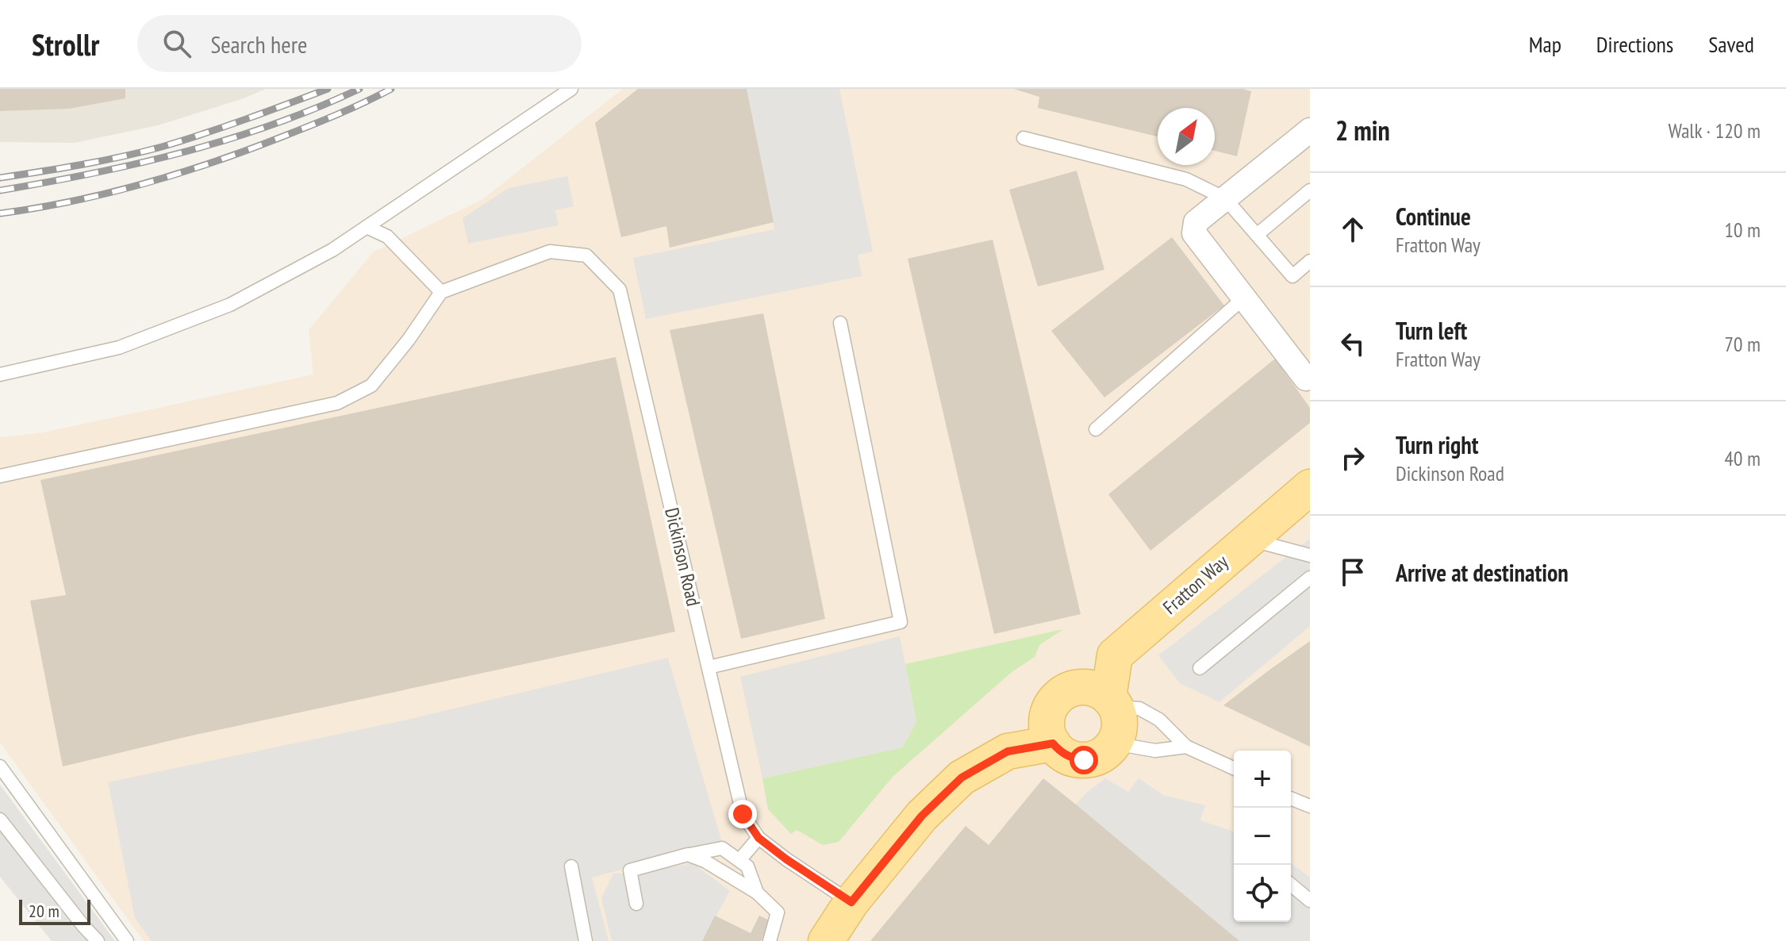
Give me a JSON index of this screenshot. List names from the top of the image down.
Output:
{
  "streets": {
    "main road": ["Fratton Way"],
    "lane": ["Dickinson Road"]
  },
  "scale_bar": "20 m",
  "north": "top right",
  "page": {
    "header": "Strollr",
    "search": "Search here",
    "nav": ["Map", "Directions", "Saved"],
    "heading": ["2 min", "Walk · 120 m"],
    "list": [
      ["Continue", "Fratton Way", "10 m"],
      ["Turn left", "Fratton Way", "70 m"],
      ["Turn right", "Dickinson Road", "40 m"],
      "Arrive at destination"
    ],
    "map_buttons": ["+", "−"],
    "scale": "20 m"
  }
}
